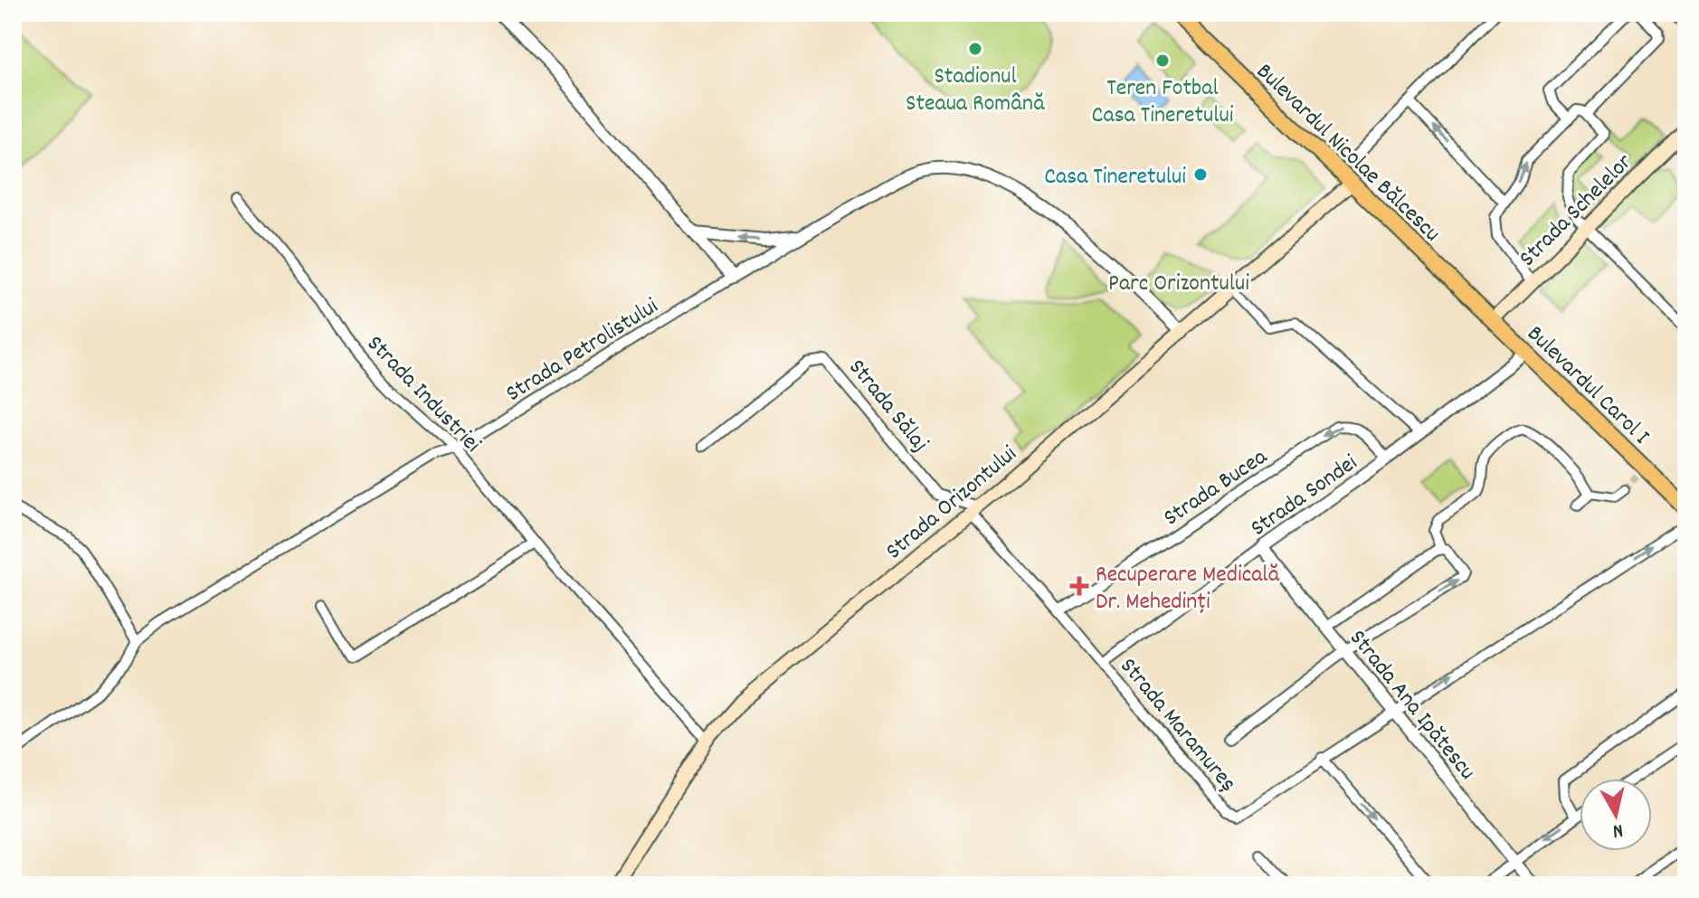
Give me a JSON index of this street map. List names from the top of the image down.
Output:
{
  "streets": {
    "main road": [
      "Bulevardul Nicolae Bălcescu",
      "Strada Schelelor",
      "Bulevardul Carol I",
      "Strada Orizontului"
    ],
    "street": [
      "Strada Petrolistului",
      "Strada Industriei",
      "Strada Sălaj",
      "Strada Bucea",
      "Strada Sondei",
      "Strada Ana Ipătescu",
      "Strada Maramureș"
    ]
  },
  "crossings": [
    ["Bulevardul Nicolae Bălcescu", "Strada Schelelor"],
    ["Bulevardul Nicolae Bălcescu", "Bulevardul Carol I"],
    ["Bulevardul Nicolae Bălcescu", "Strada Orizontului"],
    ["Strada Schelelor", "Bulevardul Carol I"],
    ["Strada Petrolistului", "Strada Industriei"],
    ["Strada Petrolistului", "Strada Orizontului"],
    ["Bulevardul Carol I", "Strada Sondei"],
    ["Strada Industriei", "Strada Orizontului"],
    ["Strada Sălaj", "Strada Orizontului"],
    ["Strada Sălaj", "Strada Maramureș"],
    ["Strada Bucea", "Strada Sondei"],
    ["Strada Bucea", "Strada Maramureș"],
    ["Strada Sondei", "Strada Ana Ipătescu"],
    ["Strada Sondei", "Strada Maramureș"],
    ["Strada Orizontului", "Strada Maramureș"],
    ["Strada Ana Ipătescu", "Strada Maramureș"]
  ],
  "one_way": ["Strada Bucea", "Strada Maramureș"],
  "parks": ["Parc Orizontului"],
  "places": {
    "other": ["Stadionul Steaua Română", "Teren Fotbal Casa Tineretului", "Casa Tineretului"],
    "health": ["Recuperare Medicală Dr. Mehedinți"]
  },
  "north": "bottom"
}
